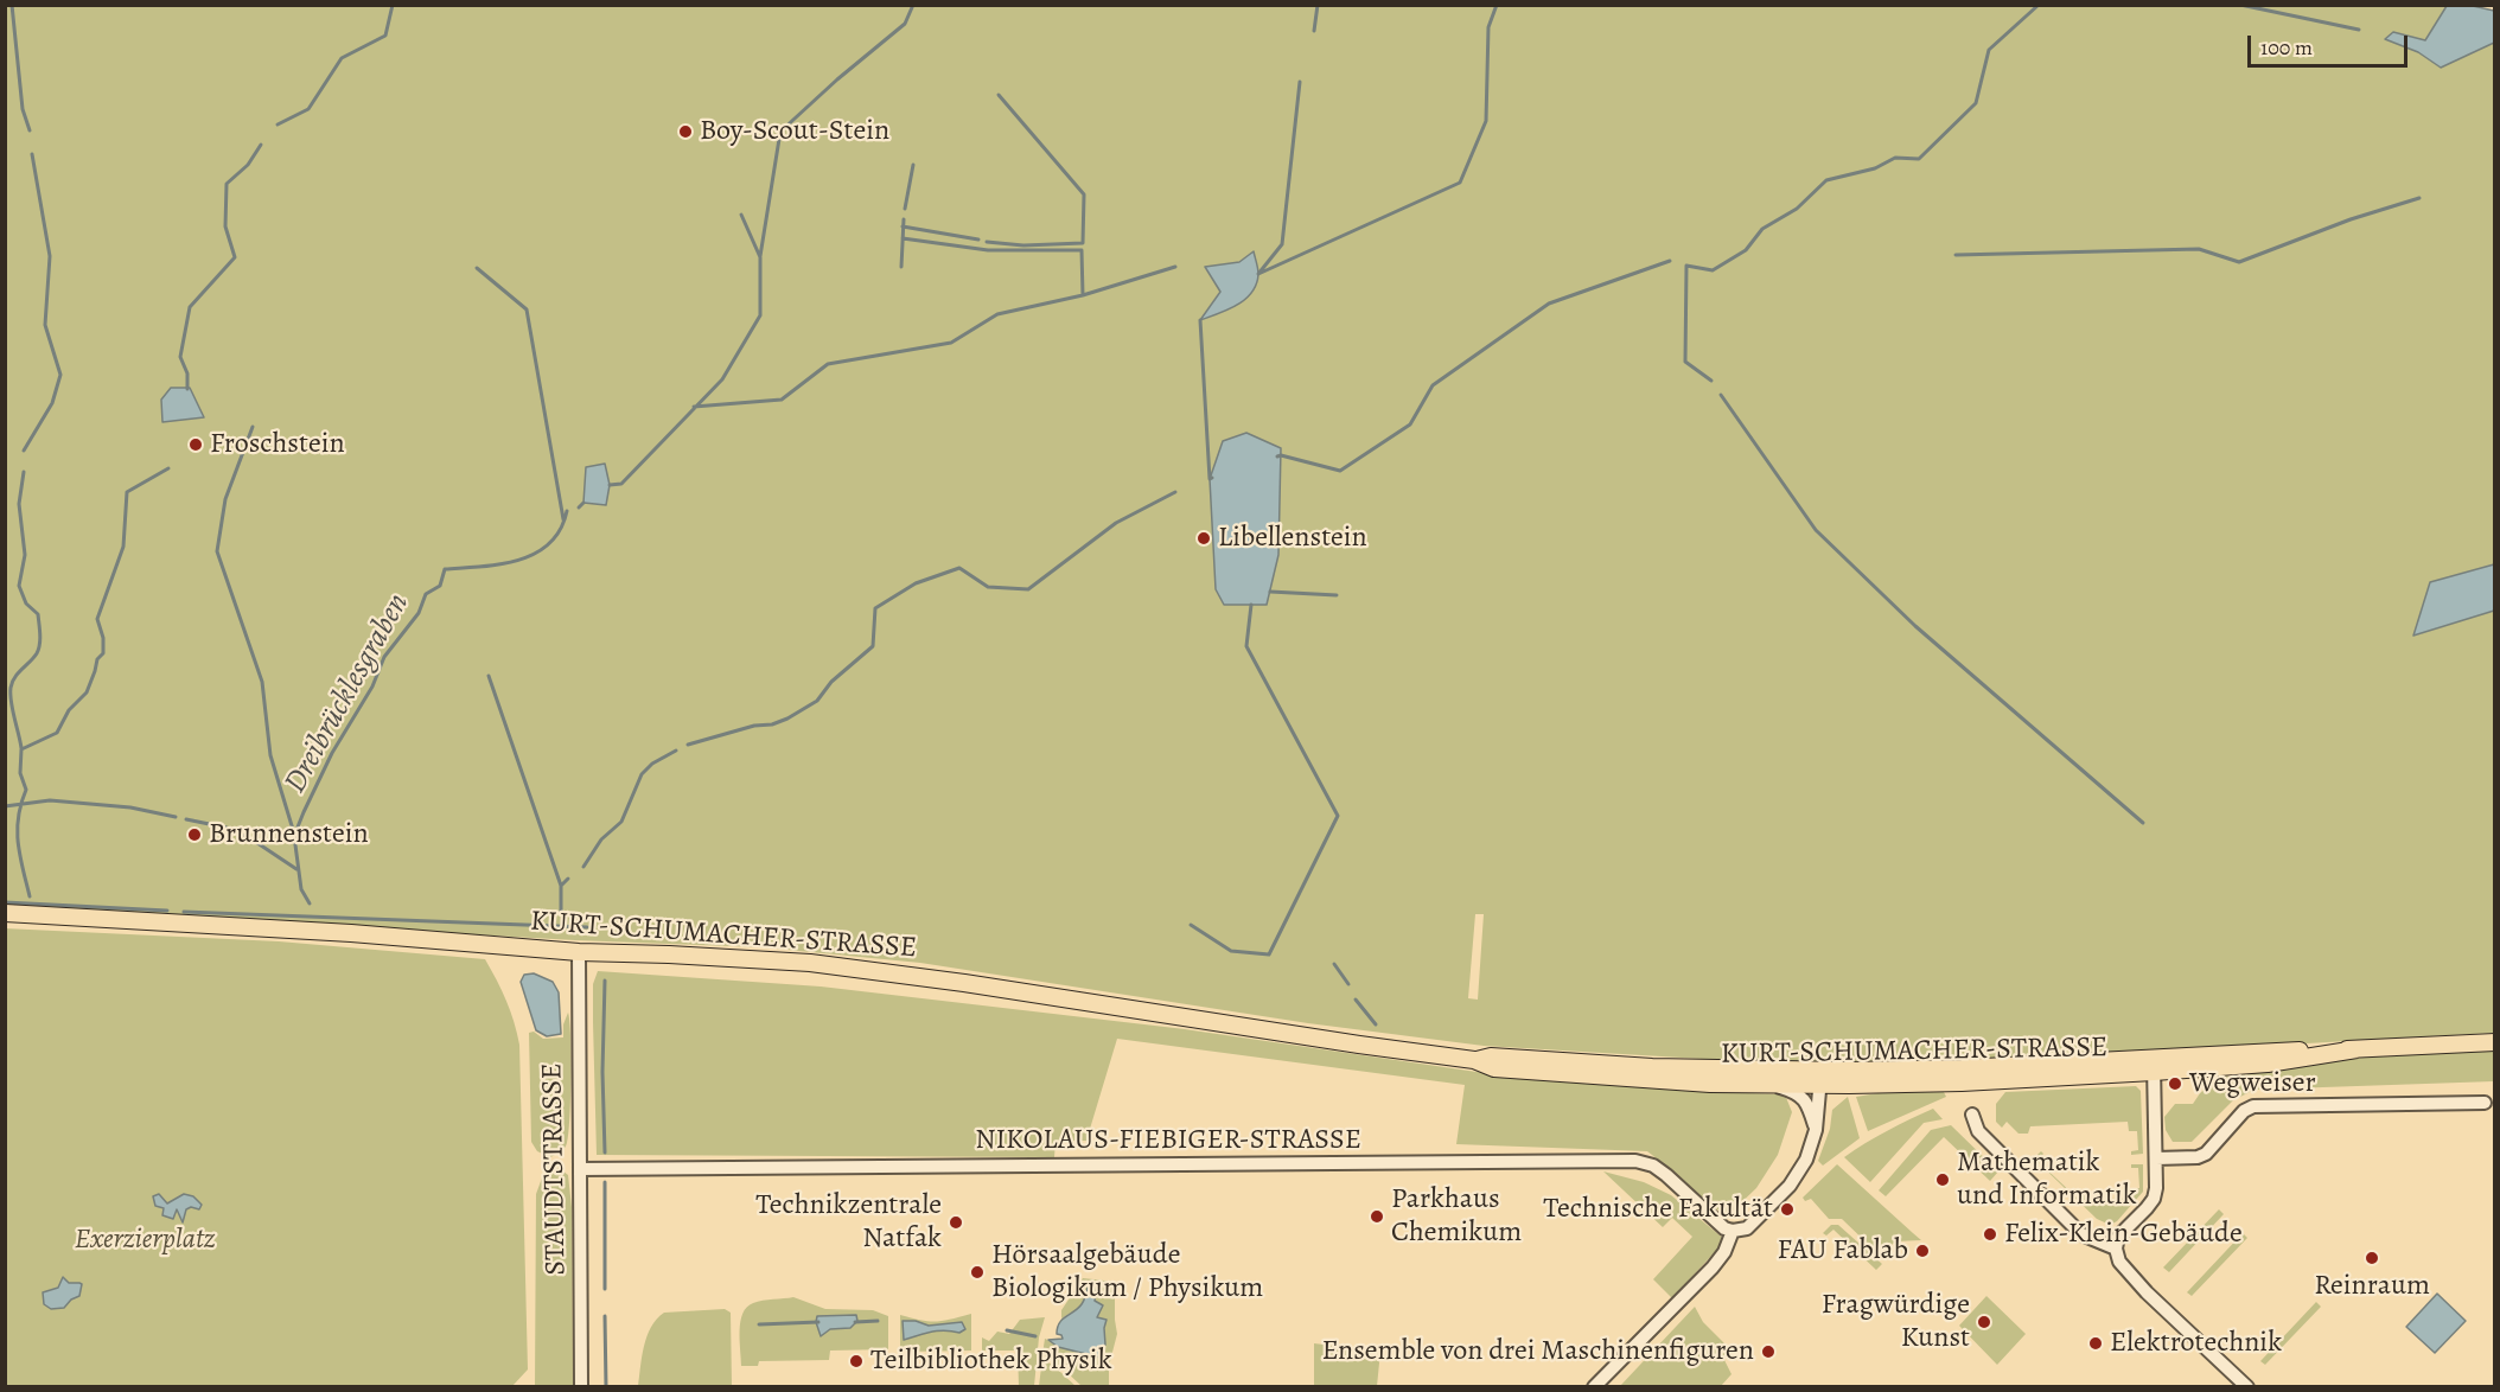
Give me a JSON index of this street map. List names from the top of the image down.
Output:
{
  "streets": {
    "main road": ["KURT-SCHUMACHER-STRASSE"],
    "street": ["NIKOLAUS-FIEBIGER-STRASSE", "STAUDTSTRASSE"]
  },
  "crossings": [
    ["KURT-SCHUMACHER-STRASSE", "STAUDTSTRASSE"],
    ["NIKOLAUS-FIEBIGER-STRASSE", "STAUDTSTRASSE"]
  ],
  "water": ["Dreibrücklesgraben"],
  "parks": ["Exerzierplatz"],
  "places": [
    "Boy-Scout-Stein",
    "Froschstein",
    "Libellenstein",
    "Brunnenstein",
    "Wegweiser",
    "Mathematik und Informatik",
    "Technische Fakultät",
    "Parkhaus Chemikum",
    "Technikzentrale Natfak",
    "Felix-Klein-Gebäude",
    "FAU Fablab",
    "Reinraum",
    "Hörsaalgebäude Biologikum / Physikum",
    "Fragwürdige Kunst",
    "Elektrotechnik",
    "Ensemble von drei Maschinenfiguren",
    "Teilbibliothek Physik"
  ],
  "scale_bar": "100 m"
}
